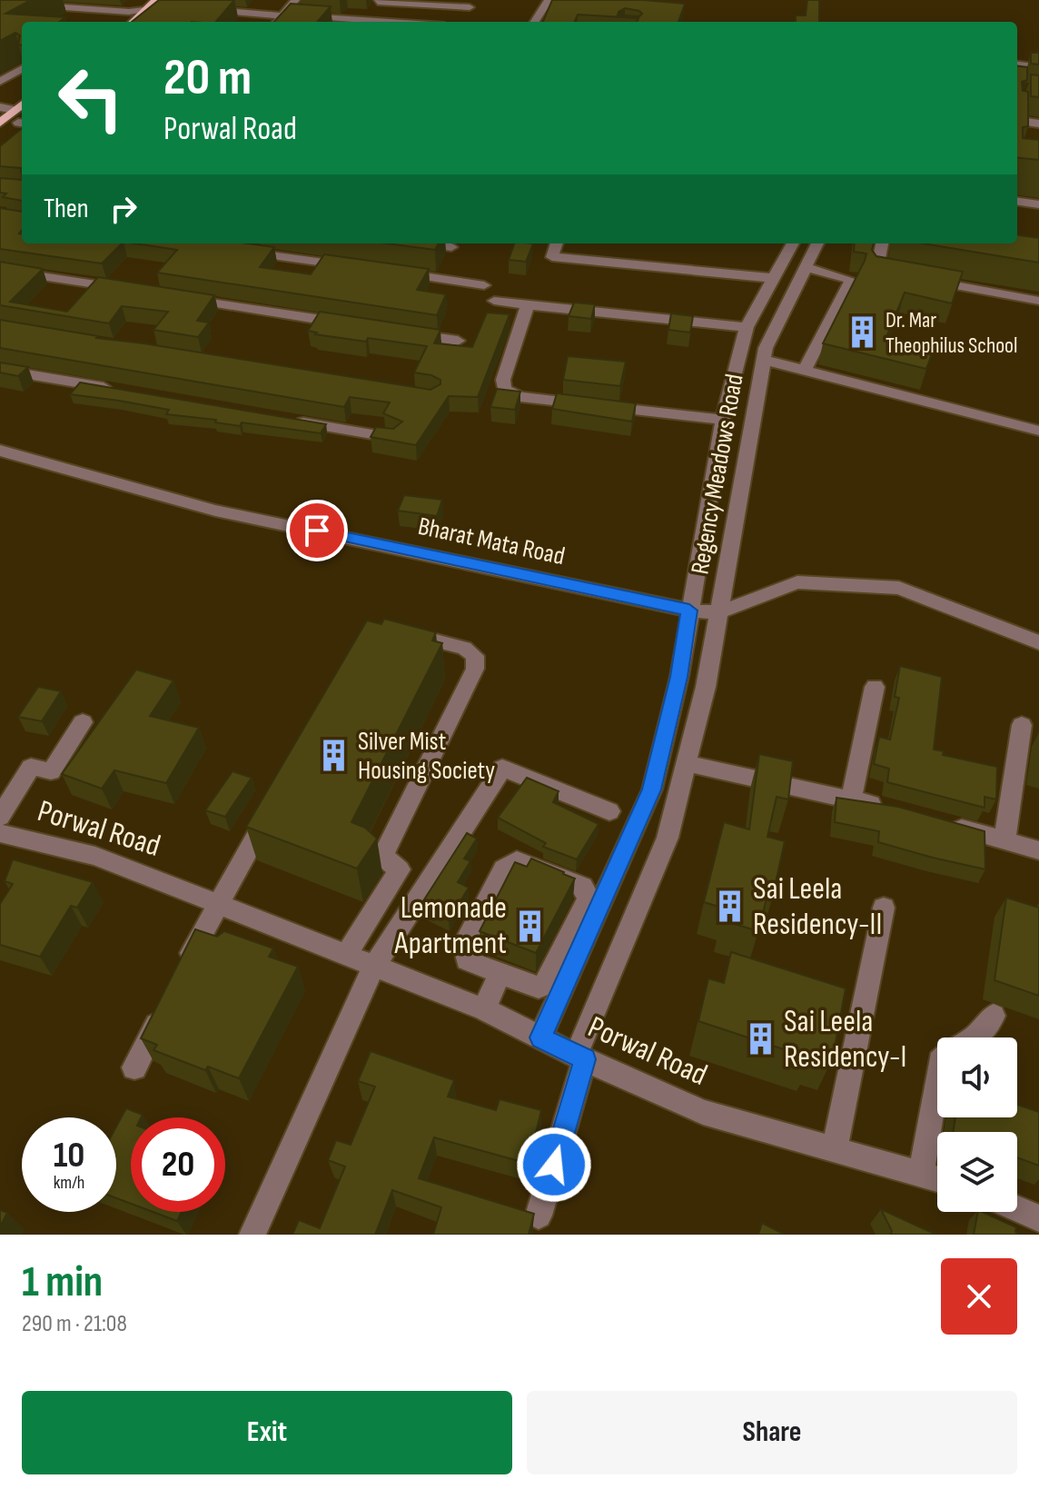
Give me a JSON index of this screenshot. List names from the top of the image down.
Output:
{
  "streets": {
    "street": ["Regency Meadows Road", "Bharat Mata Road", "Porwal Road"]
  },
  "crossings": [
    ["Regency Meadows Road", "Bharat Mata Road"],
    ["Regency Meadows Road", "Porwal Road"]
  ],
  "places": {
    "building": [
      "Dr. Mar Theophilus School",
      "Silver Mist Housing Society",
      "Sai Leela Residency-II",
      "Lemonade Apartment",
      "Sai Leela Residency-I"
    ]
  },
  "page": {
    "turn": ["20 m", "Porwal Road"],
    "then": "Then",
    "speed": "10 km/h",
    "limit": "20",
    "heading": ["1 min", "290 m · 21:08"],
    "buttons": ["Exit", "Share"]
  }
}
